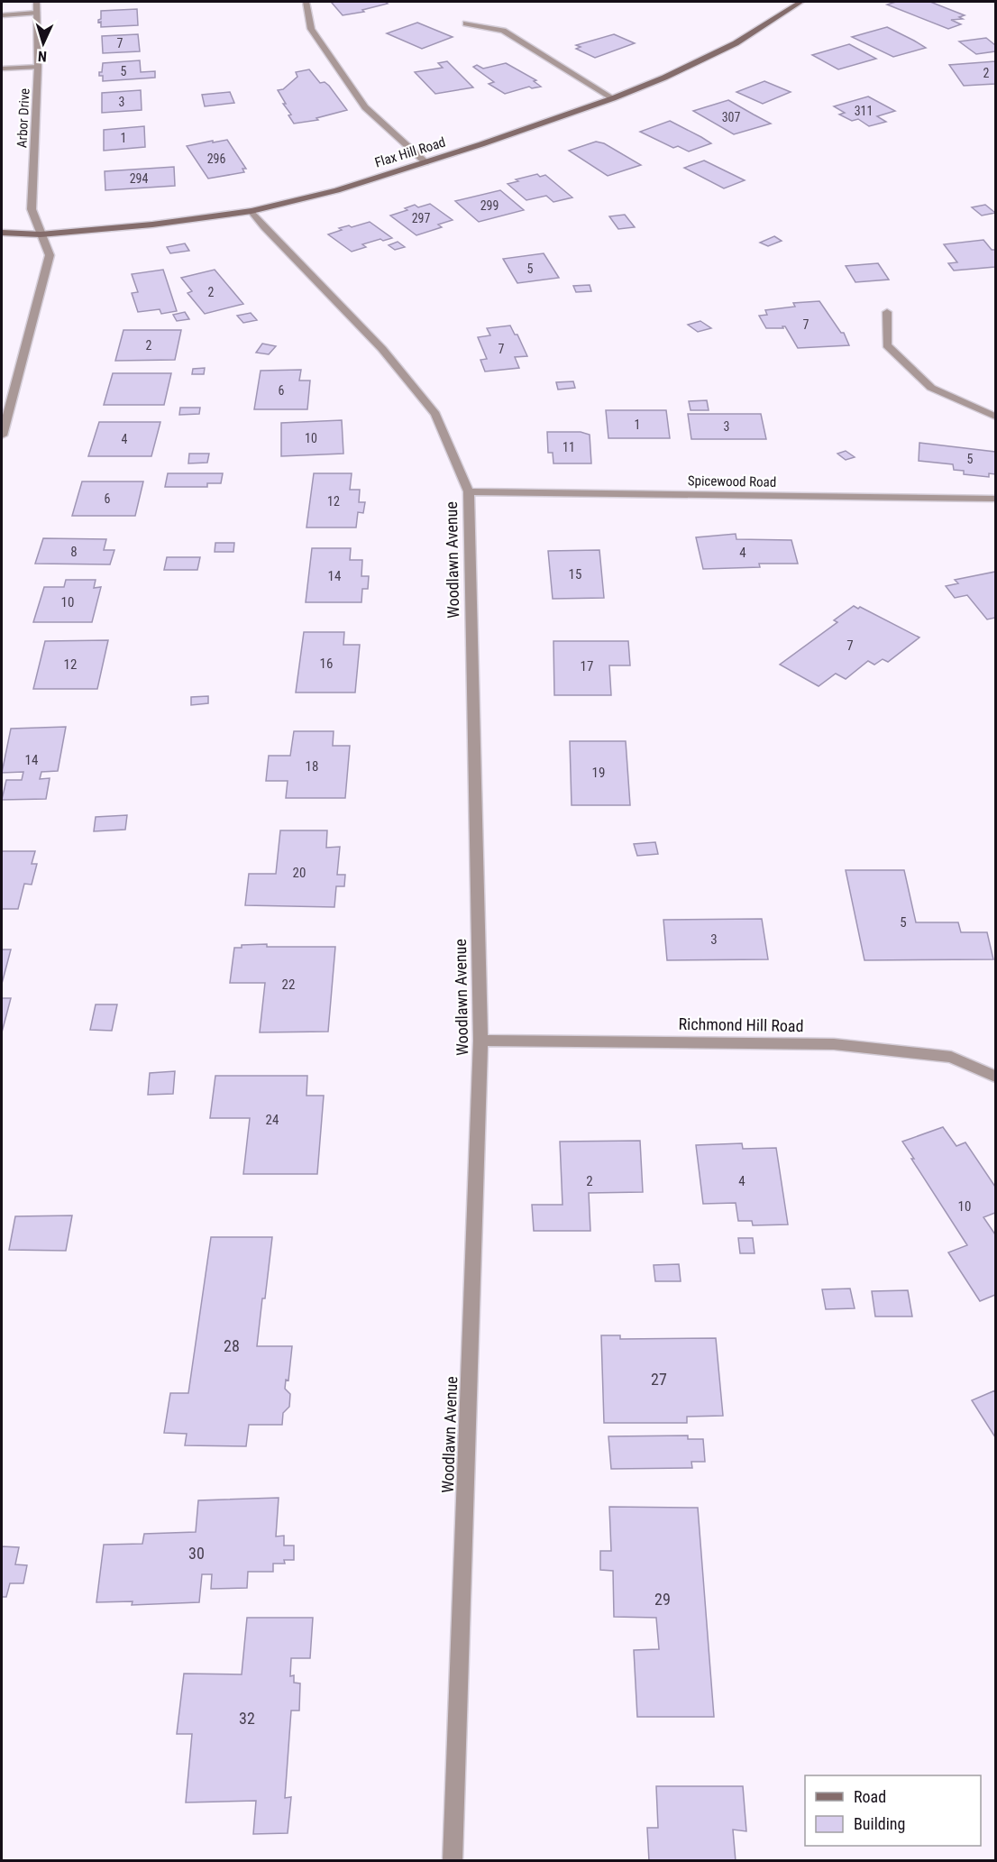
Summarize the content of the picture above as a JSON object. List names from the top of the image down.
{
  "streets": {
    "main road": ["Flax Hill Road"],
    "street": [
      "Arbor Drive",
      "Spicewood Road",
      "Woodlawn Avenue",
      "Richmond Hill Road"
    ]
  },
  "crossings": [
    ["Arbor Drive", "Flax Hill Road"],
    ["Flax Hill Road", "Woodlawn Avenue"],
    ["Spicewood Road", "Woodlawn Avenue"],
    ["Woodlawn Avenue", "Richmond Hill Road"]
  ],
  "house_numbers": [
    "7",
    "5",
    "2",
    "3",
    "311",
    "307",
    "1",
    "296",
    "294",
    "299",
    "297",
    "5",
    "2",
    "7",
    "2",
    "7",
    "6",
    "1",
    "3",
    "10",
    "4",
    "11",
    "5",
    "6",
    "12",
    "8",
    "4",
    "15",
    "14",
    "10",
    "7",
    "16",
    "12",
    "17",
    "14",
    "18",
    "19",
    "20",
    "5",
    "3",
    "22",
    "24",
    "2",
    "4",
    "10",
    "28",
    "27",
    "30",
    "29",
    "32"
  ],
  "legend": ["Road", "Building"],
  "north": "bottom"
}
